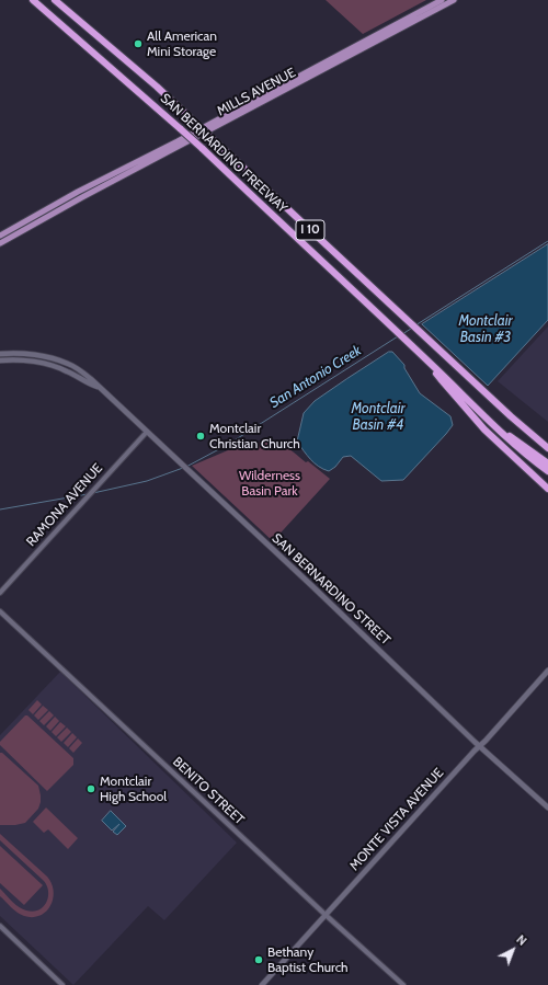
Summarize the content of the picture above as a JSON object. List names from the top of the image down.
{
  "streets": {
    "highway": ["SAN BERNARDINO FREEWAY", "I 10"],
    "main road": ["MILLS AVENUE", "SAN BERNARDINO STREET", "MONTE VISTA AVENUE"],
    "street": ["RAMONA AVENUE", "BENITO STREET"]
  },
  "crossings": [
    ["RAMONA AVENUE", "SAN BERNARDINO STREET"],
    ["SAN BERNARDINO STREET", "MONTE VISTA AVENUE"],
    ["BENITO STREET", "MONTE VISTA AVENUE"]
  ],
  "water": ["Montclair Basin #3", "San Antonio Creek", "Montclair Basin #4"],
  "parks": ["Wilderness Basin Park"],
  "places": [
    "All American Mini Storage",
    "Montclair Christian Church",
    "Montclair High School",
    "Bethany Baptist Church"
  ],
  "north": "top right"
}
